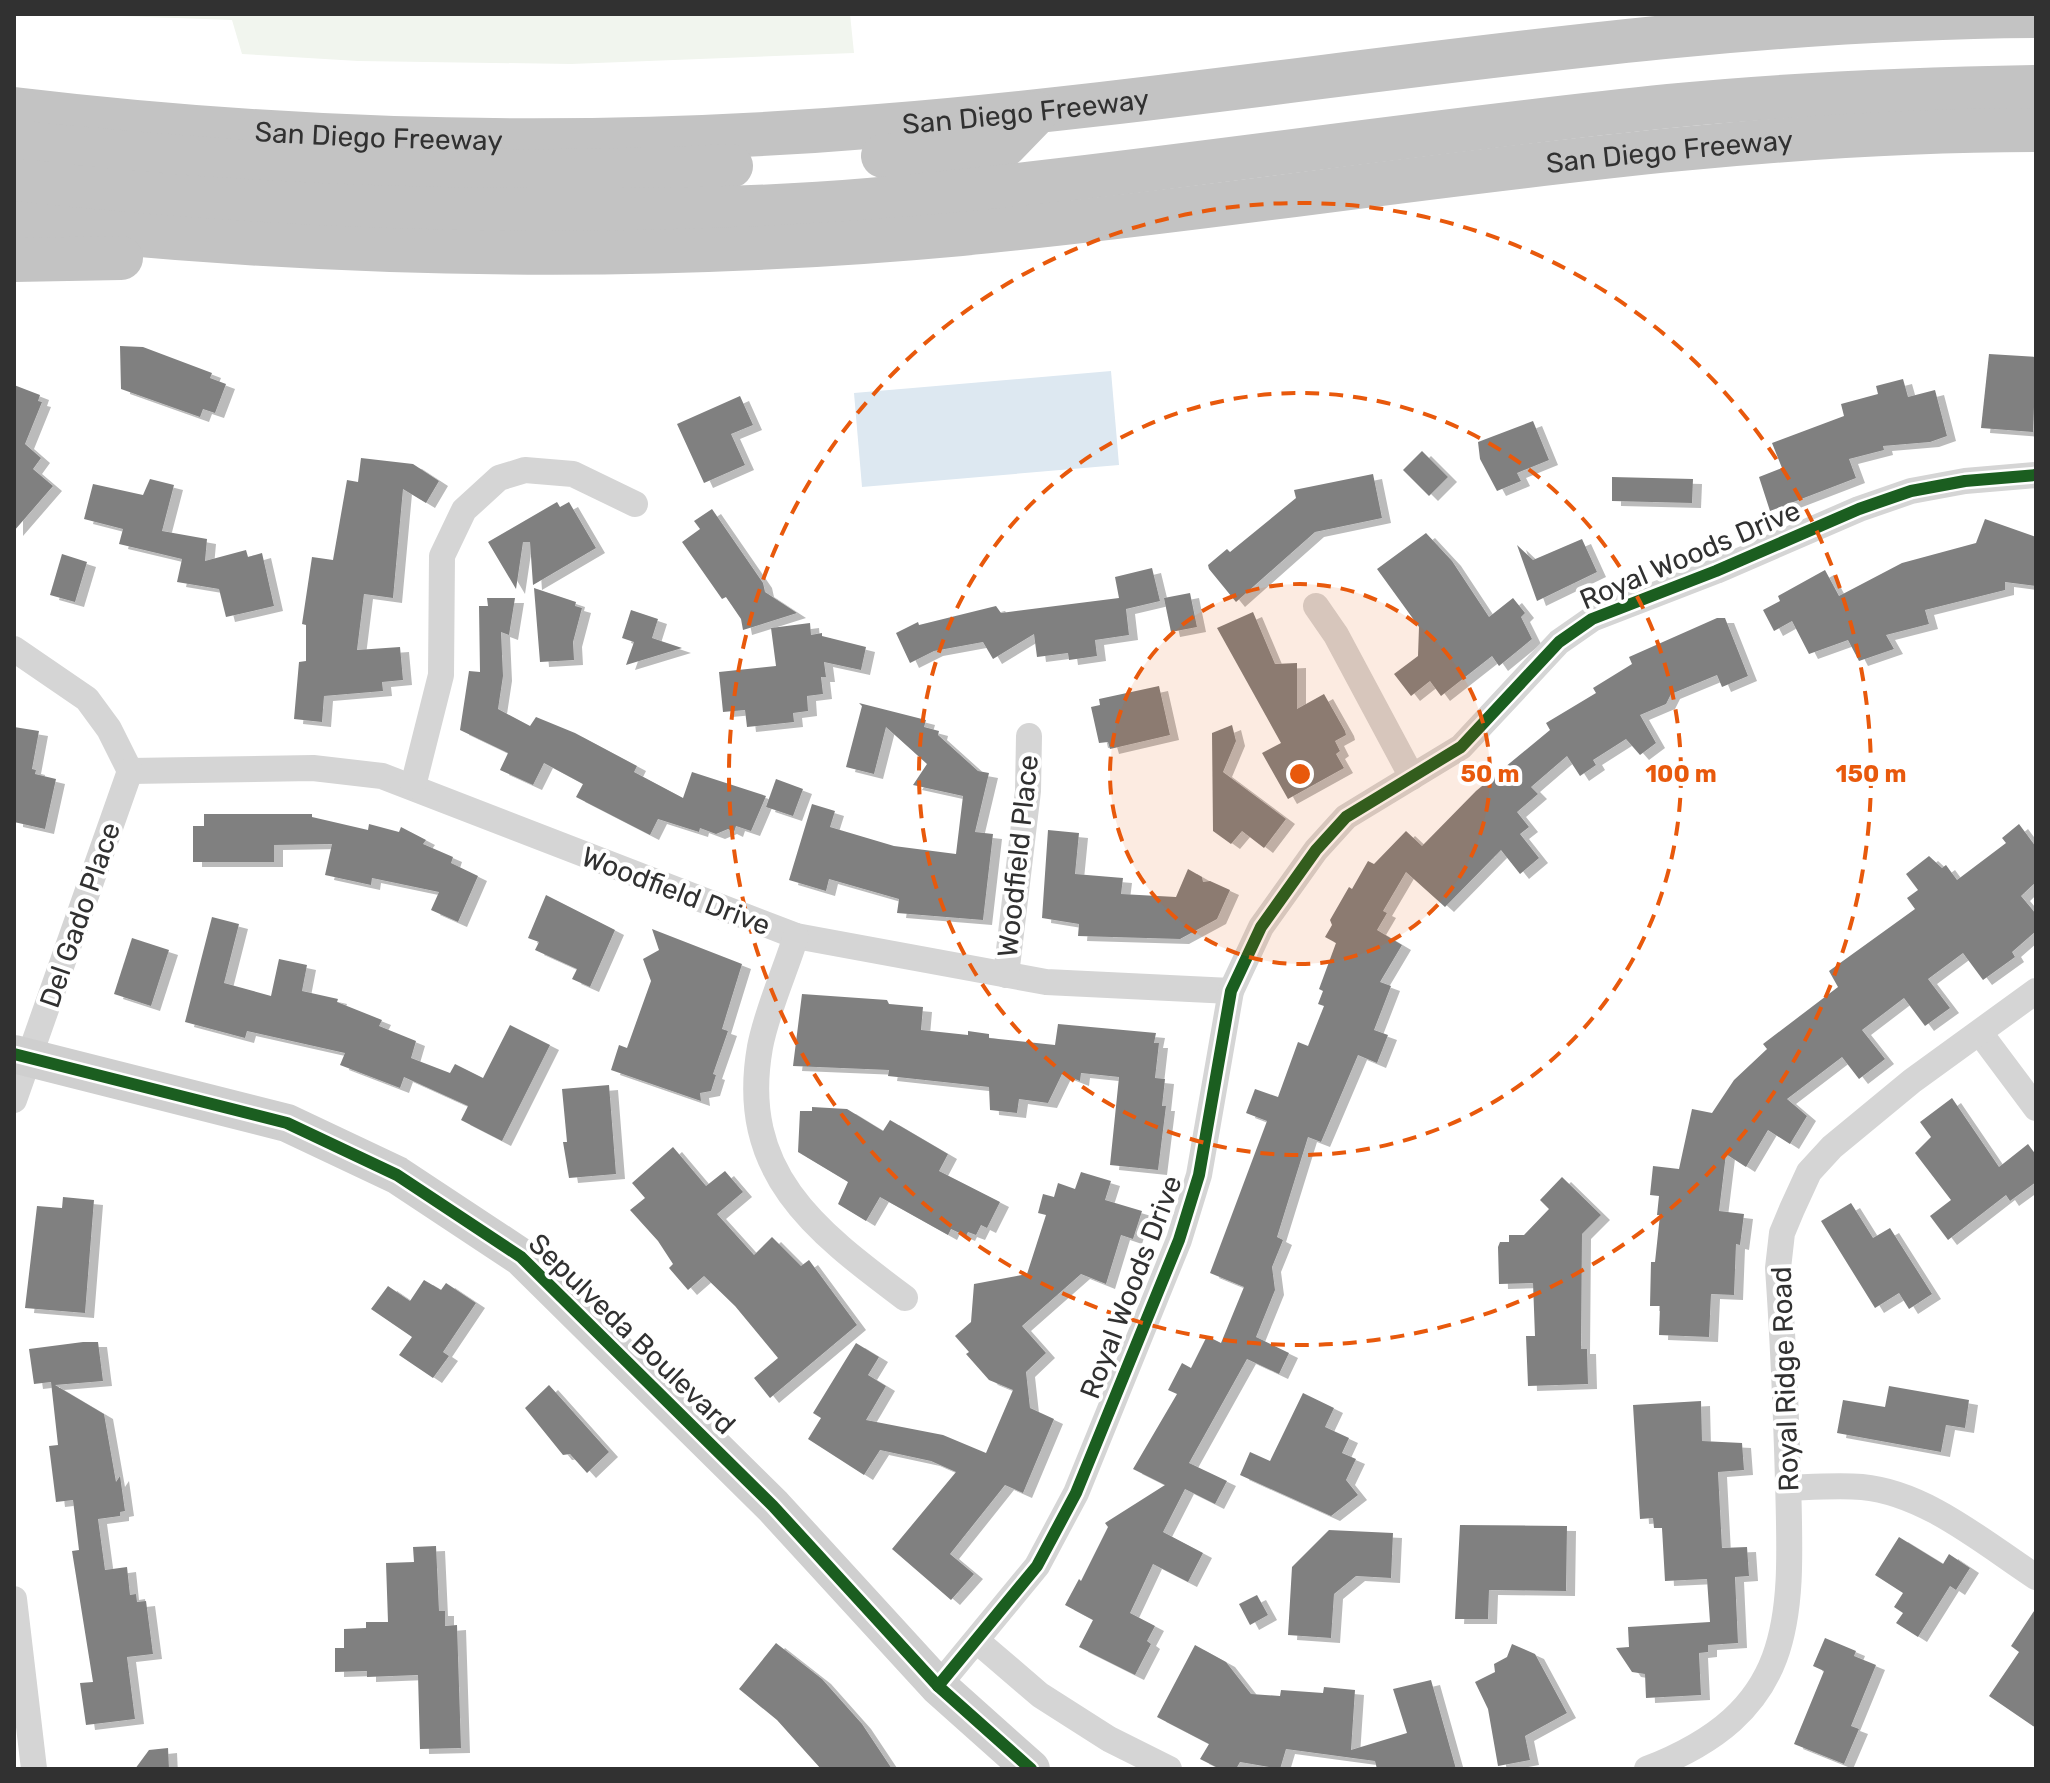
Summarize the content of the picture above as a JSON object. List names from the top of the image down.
{
  "streets": {
    "highway": ["San Diego Freeway"],
    "main road": ["Sepulveda Boulevard"],
    "street": [
      "Royal Woods Drive",
      "Woodfield Place",
      "Woodfield Drive",
      "Del Gado Place",
      "Royal Ridge Road"
    ]
  },
  "crossings": [
    ["Royal Woods Drive", "Woodfield Drive"],
    ["Royal Woods Drive", "Sepulveda Boulevard"],
    ["Woodfield Place", "Woodfield Drive"],
    ["Woodfield Drive", "Del Gado Place"],
    ["Del Gado Place", "Sepulveda Boulevard"]
  ],
  "rings": ["50 m", "100 m", "150 m"]
}
